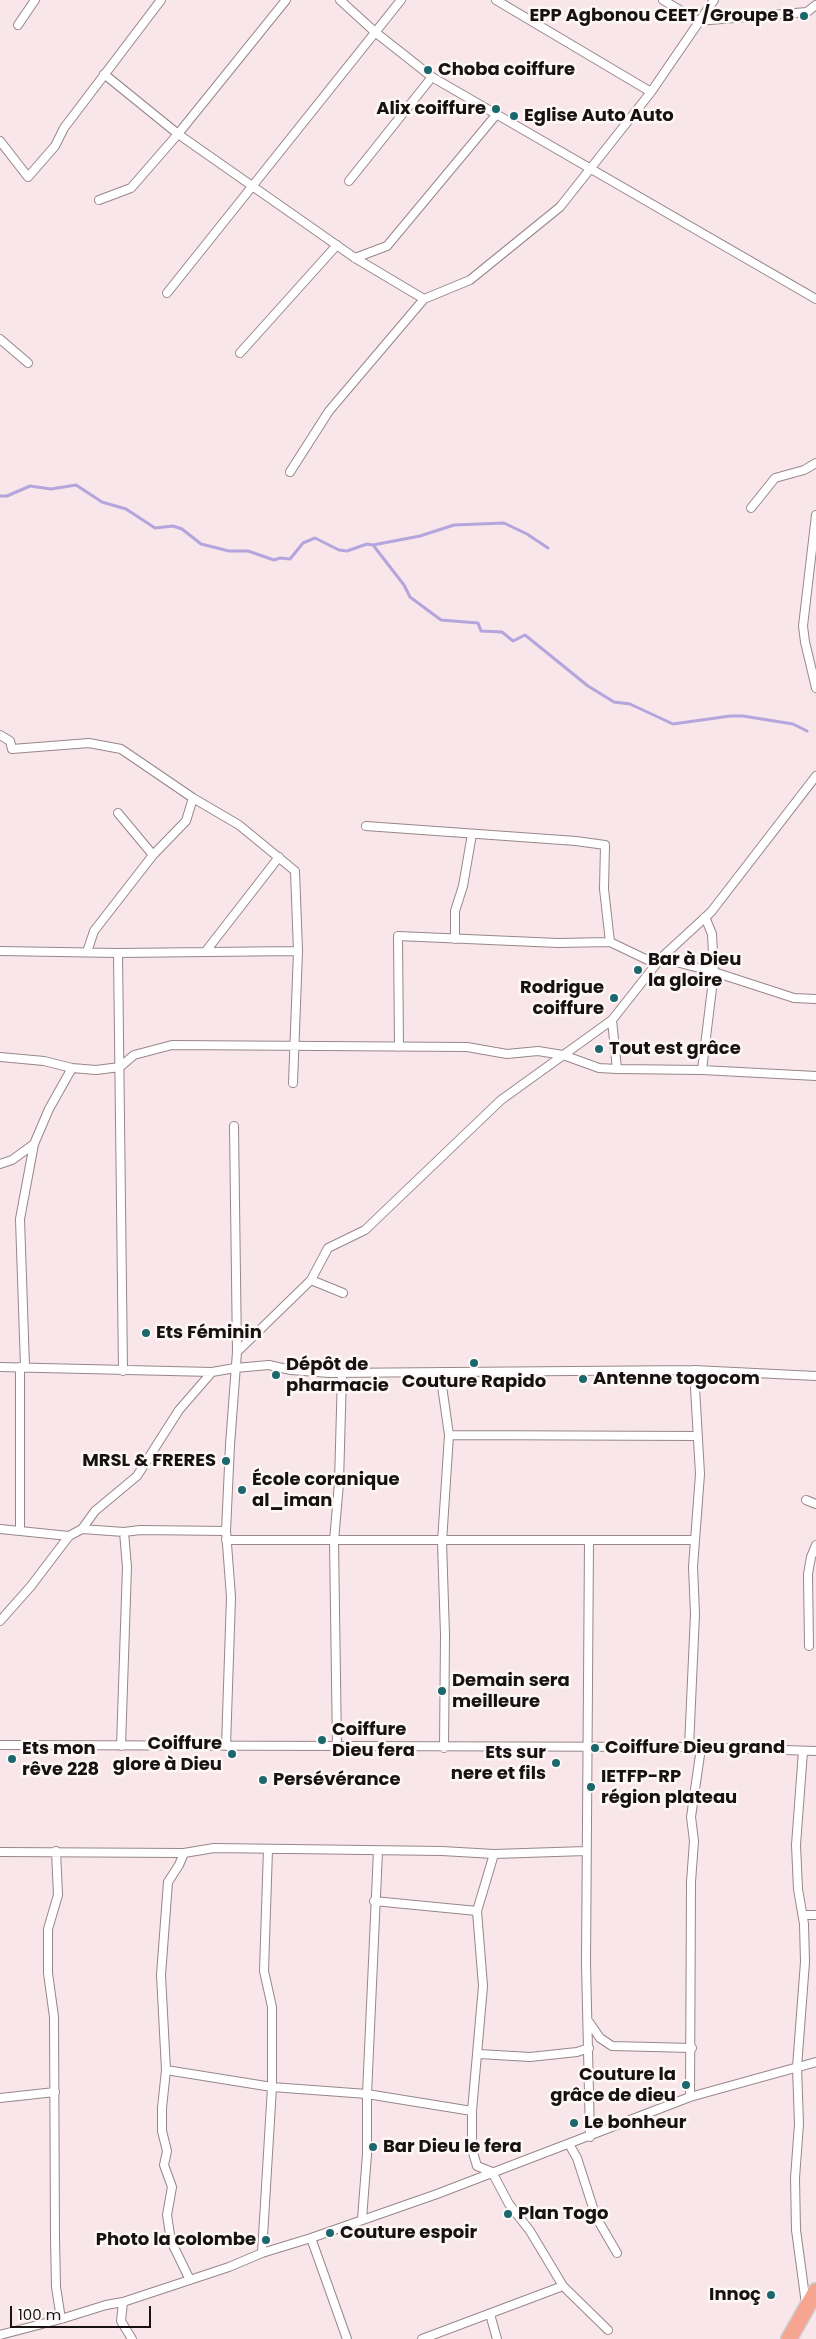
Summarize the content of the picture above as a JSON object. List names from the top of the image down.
{
  "places": [
    "EPP Agbonou CEET /Groupe B",
    "Choba coiffure",
    "Alix coiffure",
    "Eglise Auto Auto",
    "Bar à Dieu la gloire",
    "Rodrigue coiffure",
    "Tout est grâce",
    "Ets Féminin",
    "Couture Rapido",
    "Dépôt de pharmacie",
    "Antenne togocom",
    "MRSL & FRERES",
    "École coranique al_iman",
    "Demain sera meilleure",
    "Coiffure Dieu fera",
    "Coiffure Dieu grand",
    "Coiffure glore à Dieu",
    "Ets mon rêve 228",
    "Ets sur nere et fils",
    "Persévérance",
    "IETFP-RP région plateau",
    "Couture la grâce de dieu",
    "Le bonheur",
    "Bar Dieu le fera",
    "Plan Togo",
    "Couture espoir",
    "Photo la colombe",
    "Innoç"
  ],
  "scale_bar": "100 m"
}
